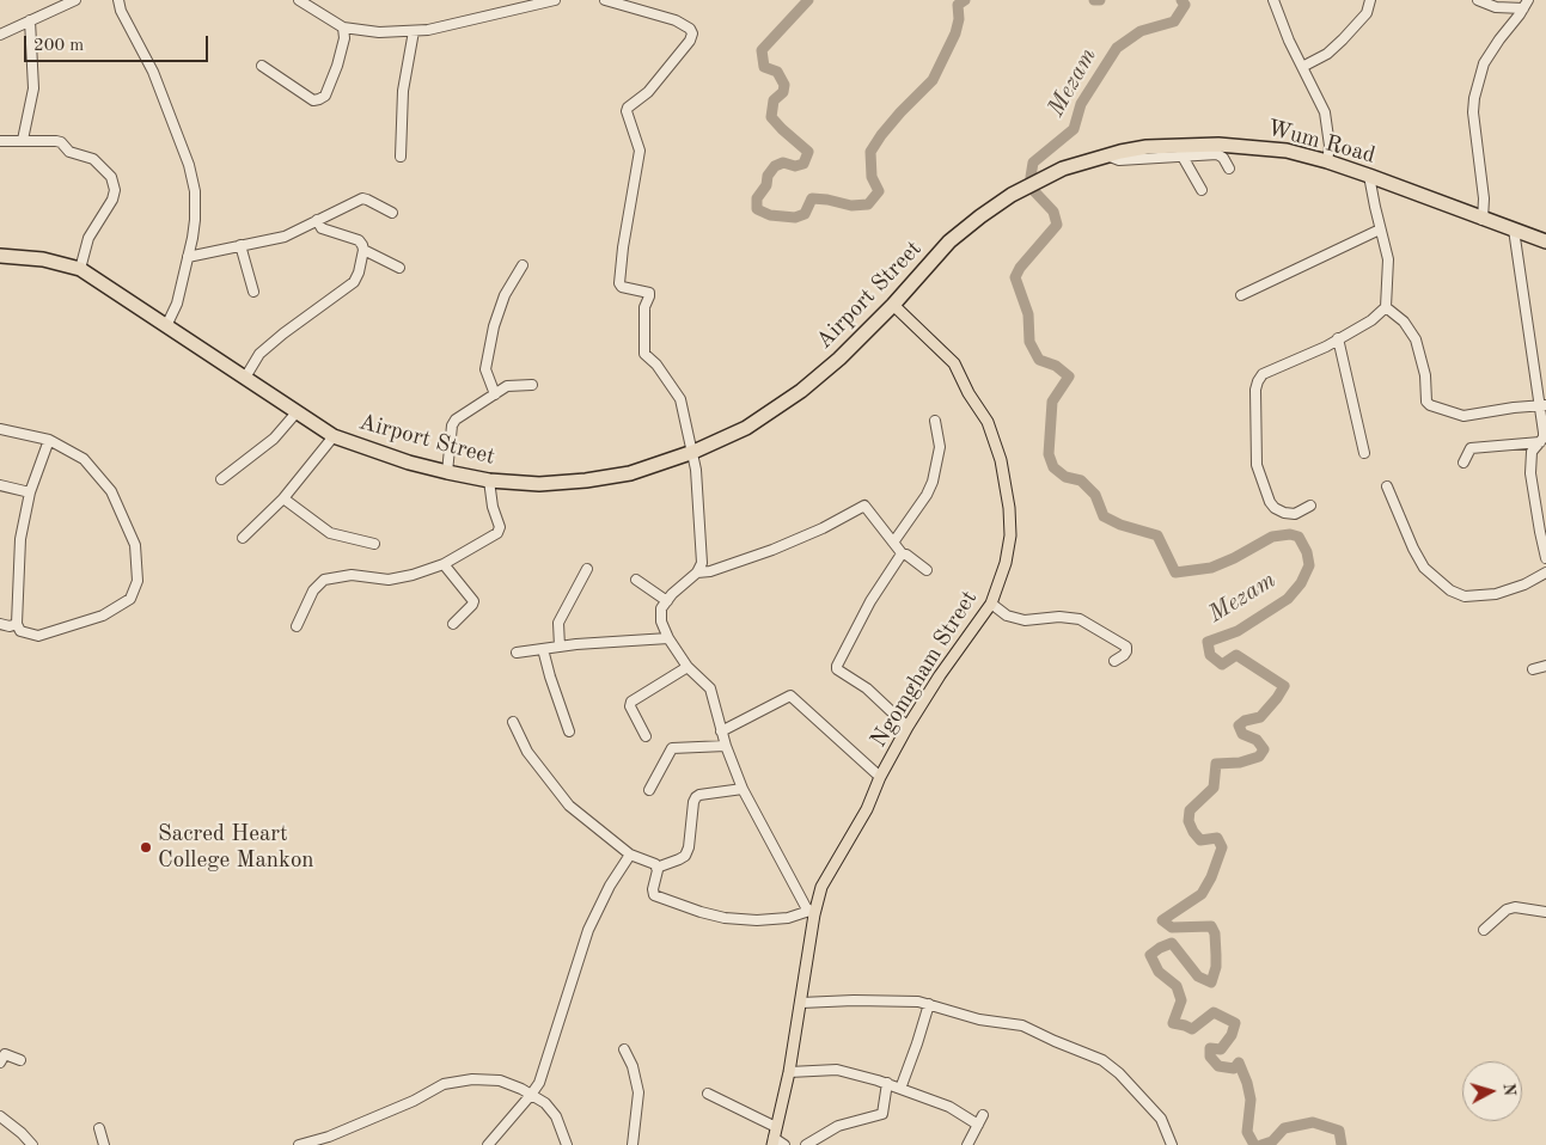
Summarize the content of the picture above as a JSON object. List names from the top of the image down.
{
  "streets": {
    "highway": ["Wum Road", "Airport Street"],
    "main road": ["Ngomgham Street"]
  },
  "crossings": [
    ["Wum Road", "Airport Street"],
    ["Airport Street", "Ngomgham Street"]
  ],
  "water": ["Mezam"],
  "places": ["Sacred Heart College Mankon"],
  "scale_bar": "200 m",
  "north": "right"
}
